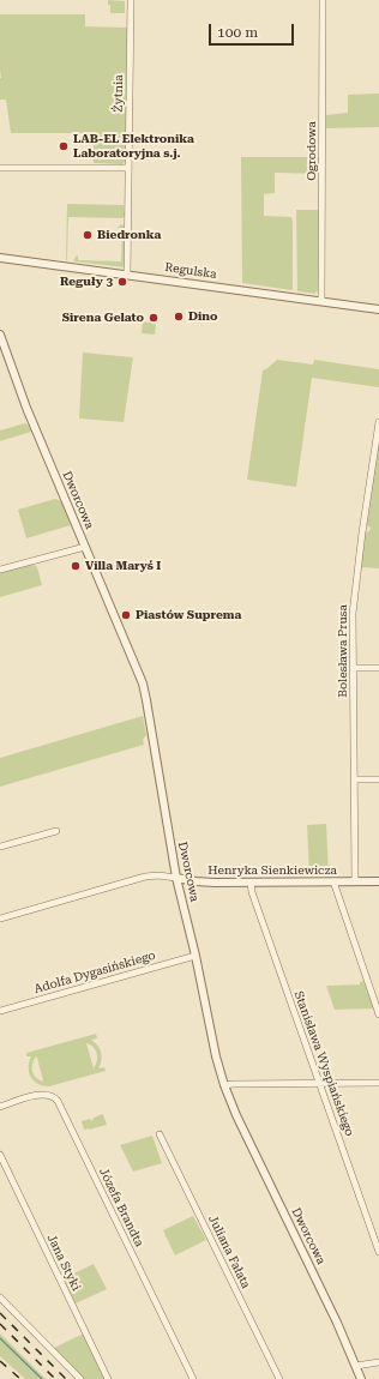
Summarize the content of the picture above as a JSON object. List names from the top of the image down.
{
  "streets": {
    "street": [
      "Żytnia",
      "Ogrodowa",
      "Regulska",
      "Dworcowa",
      "Bolesława Prusa",
      "Henryka Sienkiewicza",
      "Adolfa Dygasińskiego",
      "Stanisława Wyspiańskiego",
      "Józefa Brandta",
      "Juliana Fałata",
      "Jana Styki"
    ]
  },
  "crossings": [
    ["Żytnia", "Regulska"],
    ["Ogrodowa", "Regulska"],
    ["Dworcowa", "Henryka Sienkiewicza"],
    ["Dworcowa", "Adolfa Dygasińskiego"],
    ["Bolesława Prusa", "Henryka Sienkiewicza"],
    ["Henryka Sienkiewicza", "Stanisława Wyspiańskiego"]
  ],
  "places": [
    "LAB-EL Elektronika Laboratoryjna s.j.",
    "Biedronka",
    "Reguły 3",
    "Dino",
    "Sirena Gelato",
    "Villa Maryś I",
    "Piastów Suprema"
  ],
  "scale_bar": "100 m"
}
